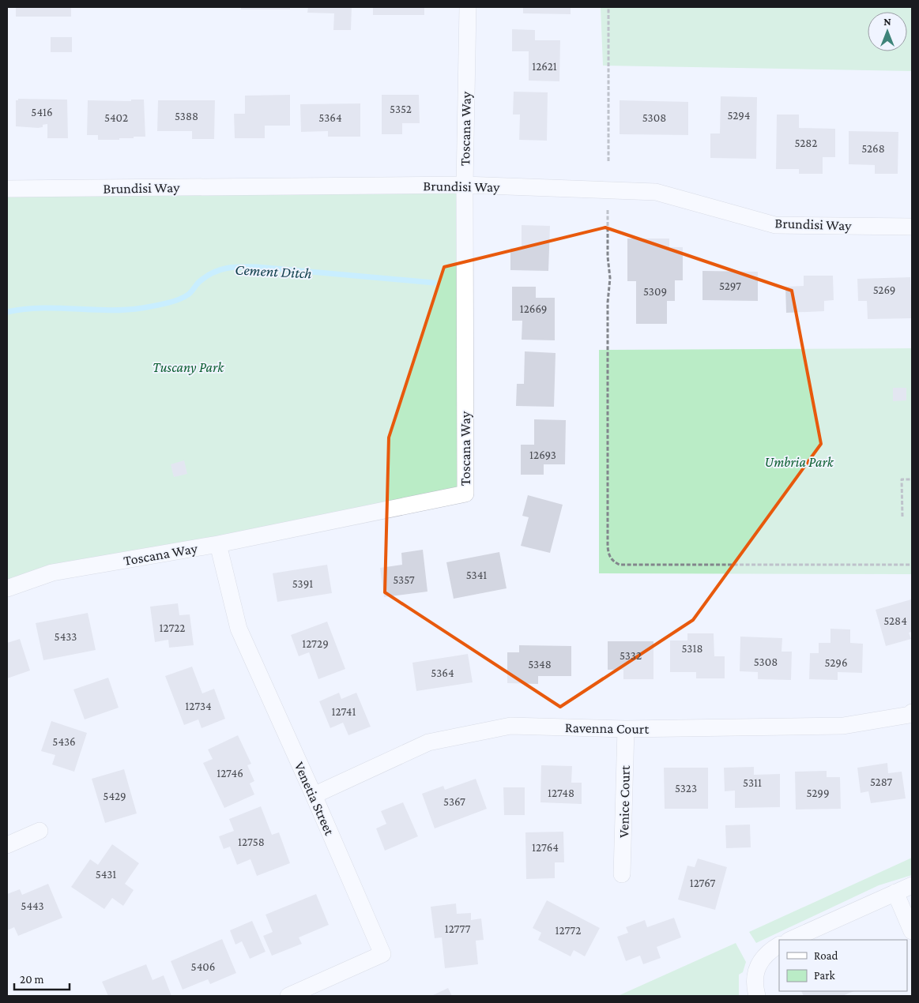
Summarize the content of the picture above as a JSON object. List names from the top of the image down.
{
  "streets": {
    "street": [
      "Toscana Way",
      "Brundisi Way",
      "Ravenna Court",
      "Venetia Street",
      "Venice Court"
    ]
  },
  "crossings": [
    ["Toscana Way", "Brundisi Way"],
    ["Toscana Way", "Venetia Street"],
    ["Ravenna Court", "Venetia Street"],
    ["Ravenna Court", "Venice Court"]
  ],
  "water": ["Cement Ditch"],
  "parks": ["Tuscany Park", "Umbria Park"],
  "house_numbers": [
    "12621",
    "5352",
    "5416",
    "5294",
    "5388",
    "5402",
    "5364",
    "5308",
    "5282",
    "5268",
    "5297",
    "5269",
    "5309",
    "12669",
    "12693",
    "5341",
    "5357",
    "5391",
    "5284",
    "12722",
    "5433",
    "12729",
    "5318",
    "5332",
    "5308",
    "5296",
    "5348",
    "5364",
    "12734",
    "12741",
    "5436",
    "12746",
    "5287",
    "5311",
    "5323",
    "12748",
    "5299",
    "5429",
    "5367",
    "12758",
    "12764",
    "5431",
    "12767",
    "5443",
    "12777",
    "12772",
    "5406"
  ],
  "legend": ["Road", "Park"],
  "scale_bar": "20 m",
  "north": "top"
}
